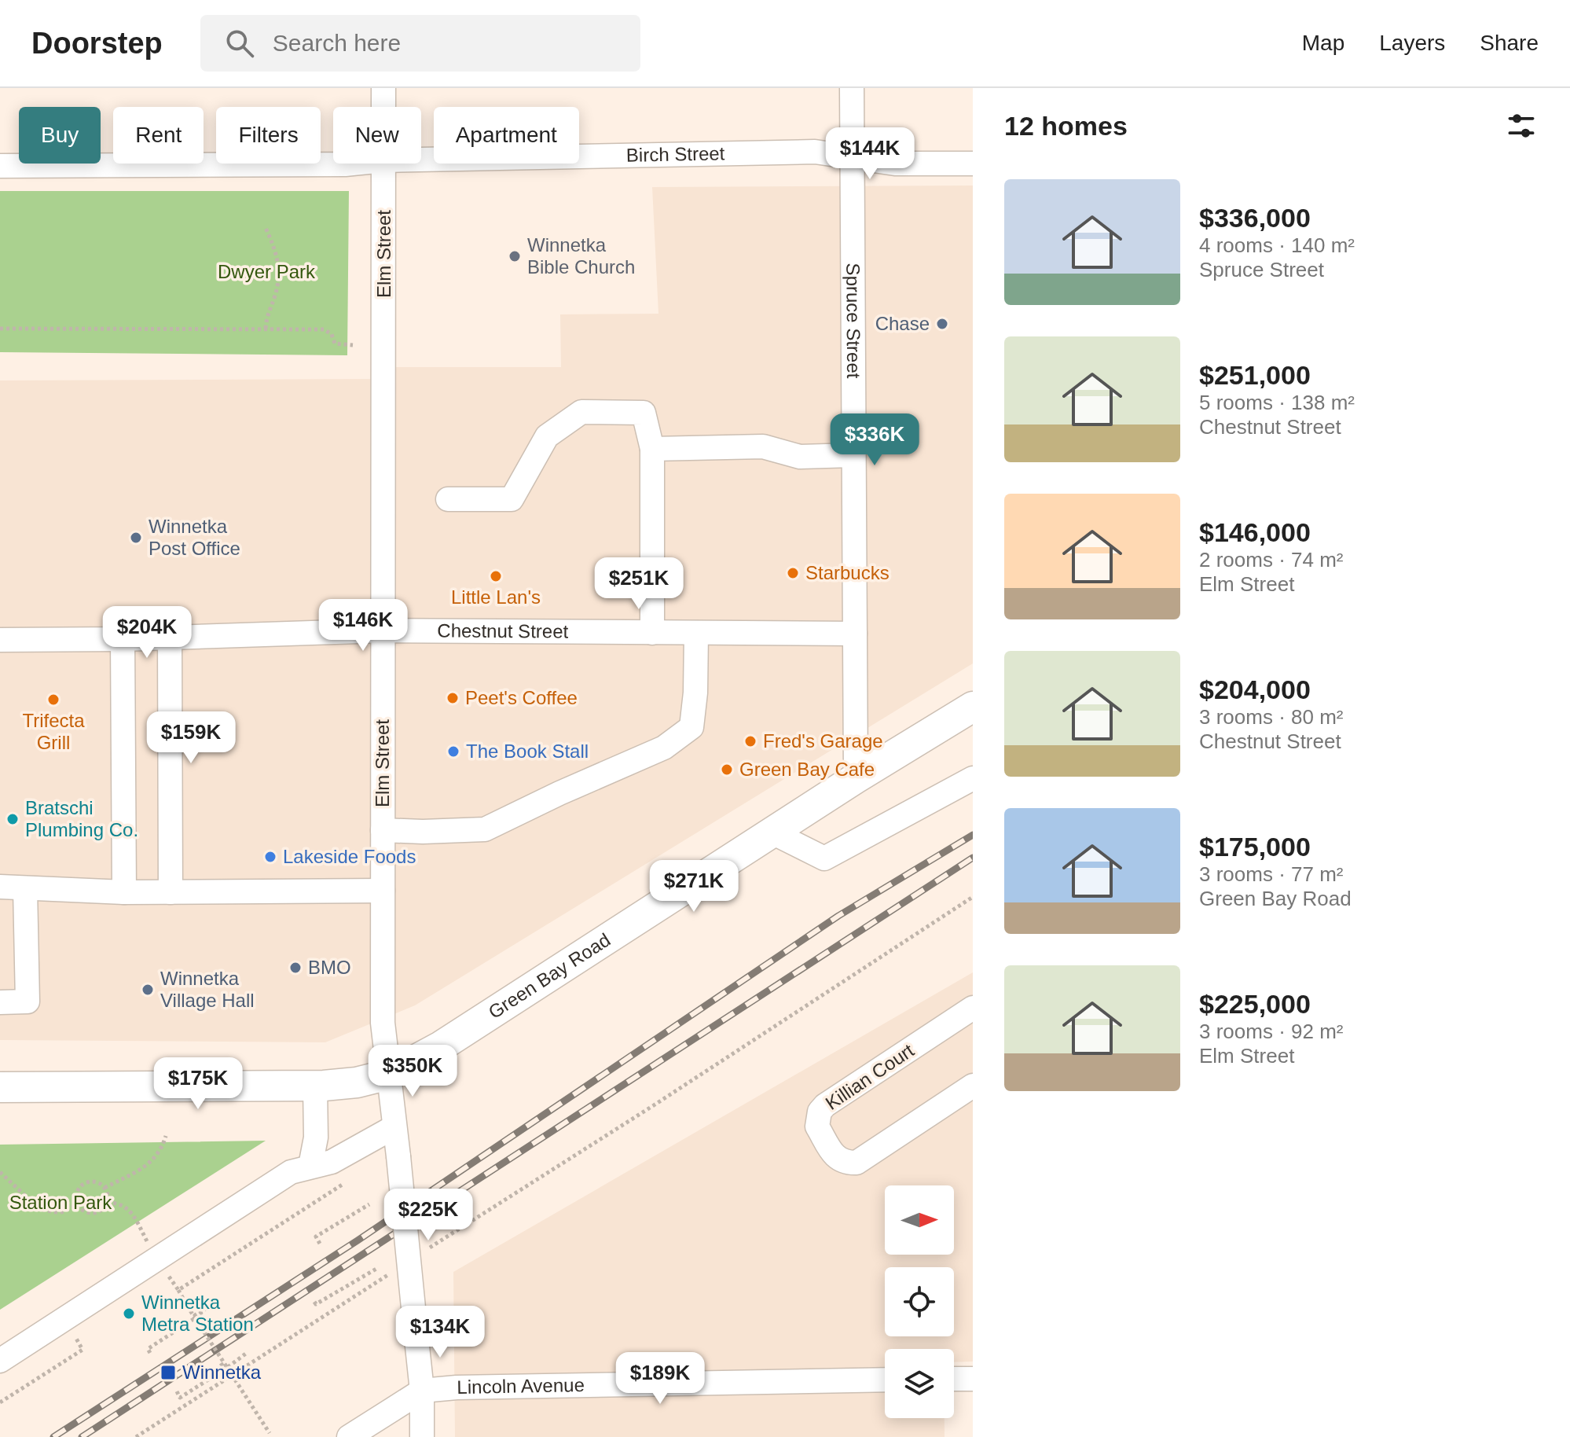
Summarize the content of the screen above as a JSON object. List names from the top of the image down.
{
  "streets": {
    "main road": ["Green Bay Road"],
    "street": [
      "Birch Street",
      "Elm Street",
      "Spruce Street",
      "Chestnut Street",
      "Killian Court",
      "Lincoln Avenue"
    ]
  },
  "crossings": [
    ["Birch Street", "Spruce Street"],
    ["Elm Street", "Chestnut Street"],
    ["Elm Street", "Green Bay Road"],
    ["Elm Street", "Lincoln Avenue"],
    ["Spruce Street", "Chestnut Street"],
    ["Spruce Street", "Green Bay Road"]
  ],
  "parks": ["Dwyer Park", "Station Park"],
  "places": {
    "other": [
      "Winnetka Bible Church",
      "Chase",
      "Winnetka Post Office",
      "Starbucks",
      "Little Lan's",
      "Peet's Coffee",
      "Trifecta Grill",
      "Fred's Garage",
      "The Book Stall",
      "Green Bay Cafe",
      "Bratschi Plumbing Co.",
      "Lakeside Foods",
      "BMO",
      "Winnetka Village Hall",
      "Winnetka Metra Station"
    ],
    "transit": ["Winnetka"]
  },
  "north": "right",
  "page": {
    "header": "Doorstep",
    "search": "Search here",
    "nav": ["Map", "Layers", "Share"],
    "heading": "12 homes",
    "chip": [
      "Buy",
      "Rent",
      "Filters",
      "New",
      "Apartment"
    ],
    "price": [
      "$144K",
      "$336K",
      "$251K",
      "$146K",
      "$204K",
      "$159K",
      "$271K",
      "$350K",
      "$175K",
      "$225K",
      "$134K",
      "$189K"
    ],
    "list": [
      {
        "name": "$336,000",
        "note": "4 rooms · 140 m² · Spruce Street"
      },
      {
        "name": "$251,000",
        "note": "5 rooms · 138 m² · Chestnut Street"
      },
      {
        "name": "$146,000",
        "note": "2 rooms · 74 m² · Elm Street"
      },
      {
        "name": "$204,000",
        "note": "3 rooms · 80 m² · Chestnut Street"
      },
      {
        "name": "$175,000",
        "note": "3 rooms · 77 m² · Green Bay Road"
      },
      {
        "name": "$225,000",
        "note": "3 rooms · 92 m² · Elm Street"
      }
    ]
  }
}
